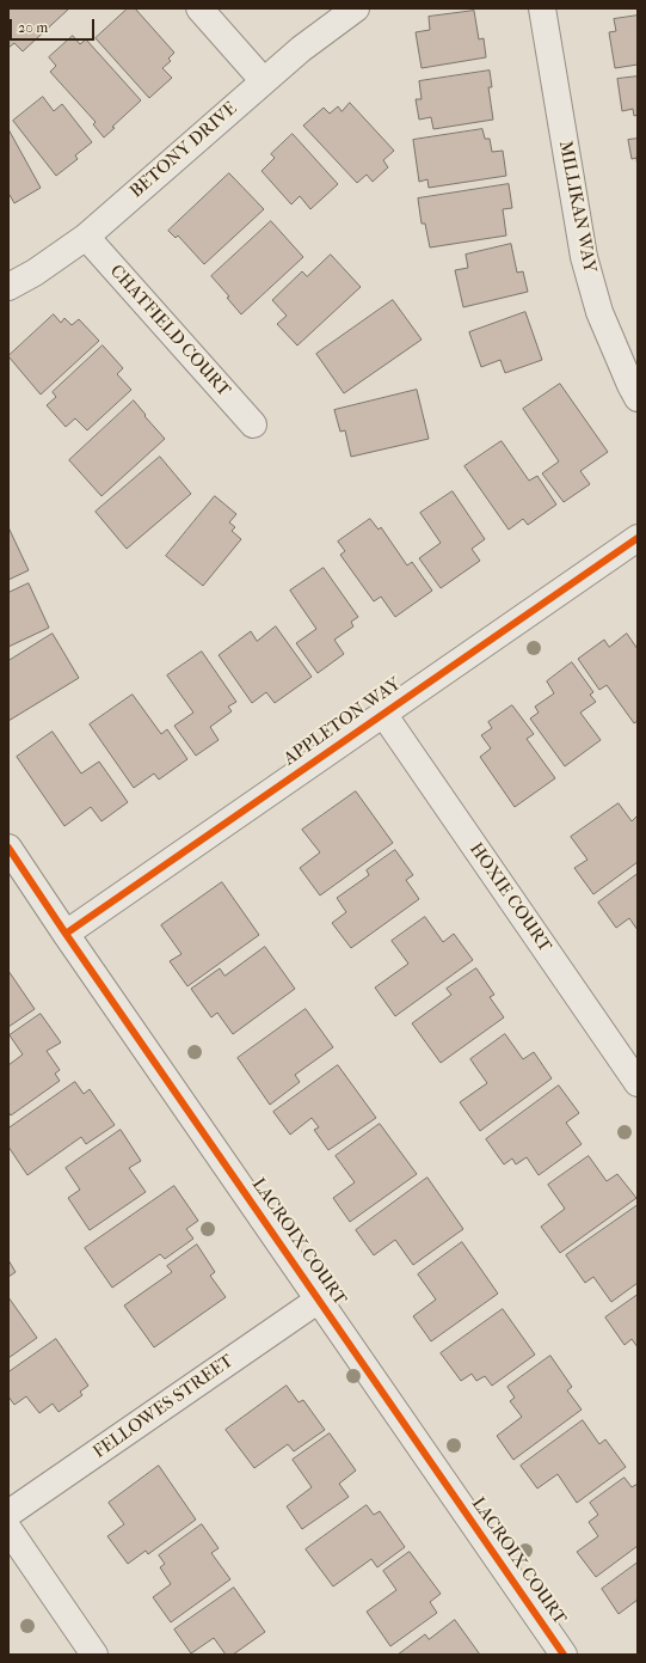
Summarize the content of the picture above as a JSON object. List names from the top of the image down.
{
  "streets": {
    "street": [
      "BETONY DRIVE",
      "MILLIKAN WAY",
      "CHATFIELD COURT",
      "APPLETON WAY",
      "HOXIE COURT",
      "LACROIX COURT",
      "FELLOWES STREET"
    ]
  },
  "crossings": [
    ["BETONY DRIVE", "CHATFIELD COURT"],
    ["APPLETON WAY", "HOXIE COURT"],
    ["APPLETON WAY", "LACROIX COURT"],
    ["LACROIX COURT", "FELLOWES STREET"]
  ],
  "scale_bar": "20 m"
}
